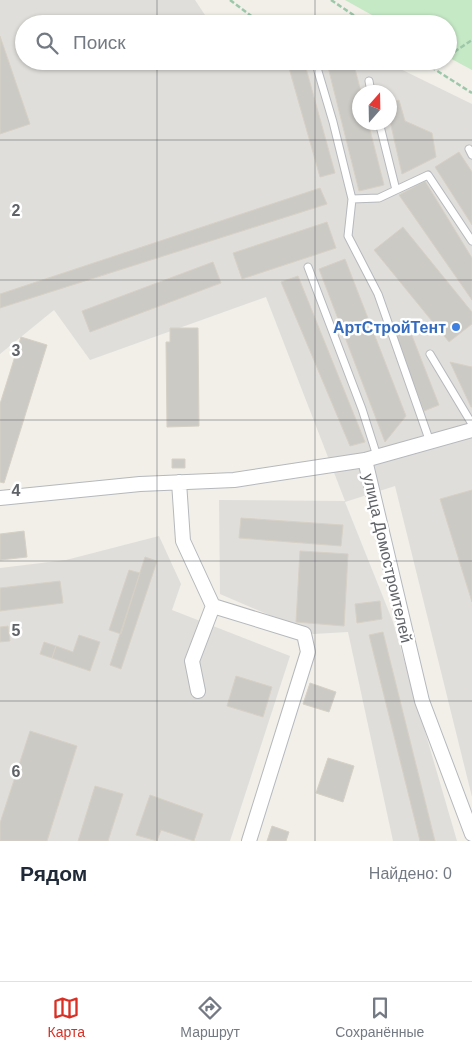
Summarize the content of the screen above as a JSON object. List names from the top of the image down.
{
  "streets": {
    "street": ["улица Домостроителей"]
  },
  "places": ["АртСтройТент"],
  "north": "top",
  "page": {
    "search": "Поиск",
    "heading": ["Рядом", "Найдено: 0"],
    "nav": ["Карта", "Маршрут", "Сохранённые"]
  },
  "grid": {
    "rows": [
      "2",
      "3",
      "4",
      "5",
      "6"
    ]
  }
}
